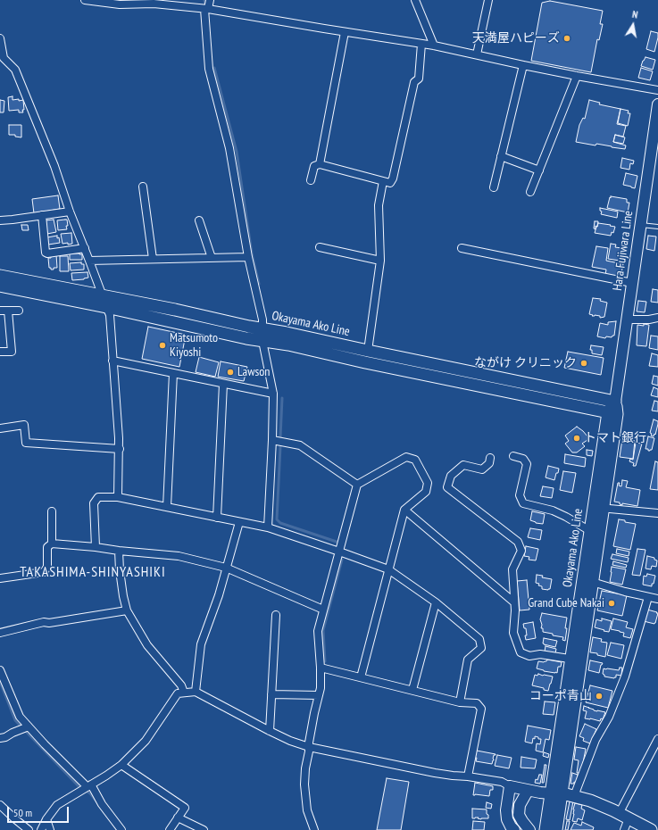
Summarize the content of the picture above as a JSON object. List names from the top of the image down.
{
  "streets": {
    "main road": ["Hara Fujiwara Line", "Okayama Ako Line"]
  },
  "crossings": [
    ["Hara Fujiwara Line", "Okayama Ako Line"]
  ],
  "districts": ["TAKASHIMA-SHINYASHIKI"],
  "places": [
    "天満屋ハピーズ",
    "Matsumoto Kiyoshi",
    "ながけ クリニック",
    "Lawson",
    "トマト銀行",
    "Grand Cube Nakai",
    "コーポ青山"
  ],
  "scale_bar": "50 m",
  "north": "top"
}
